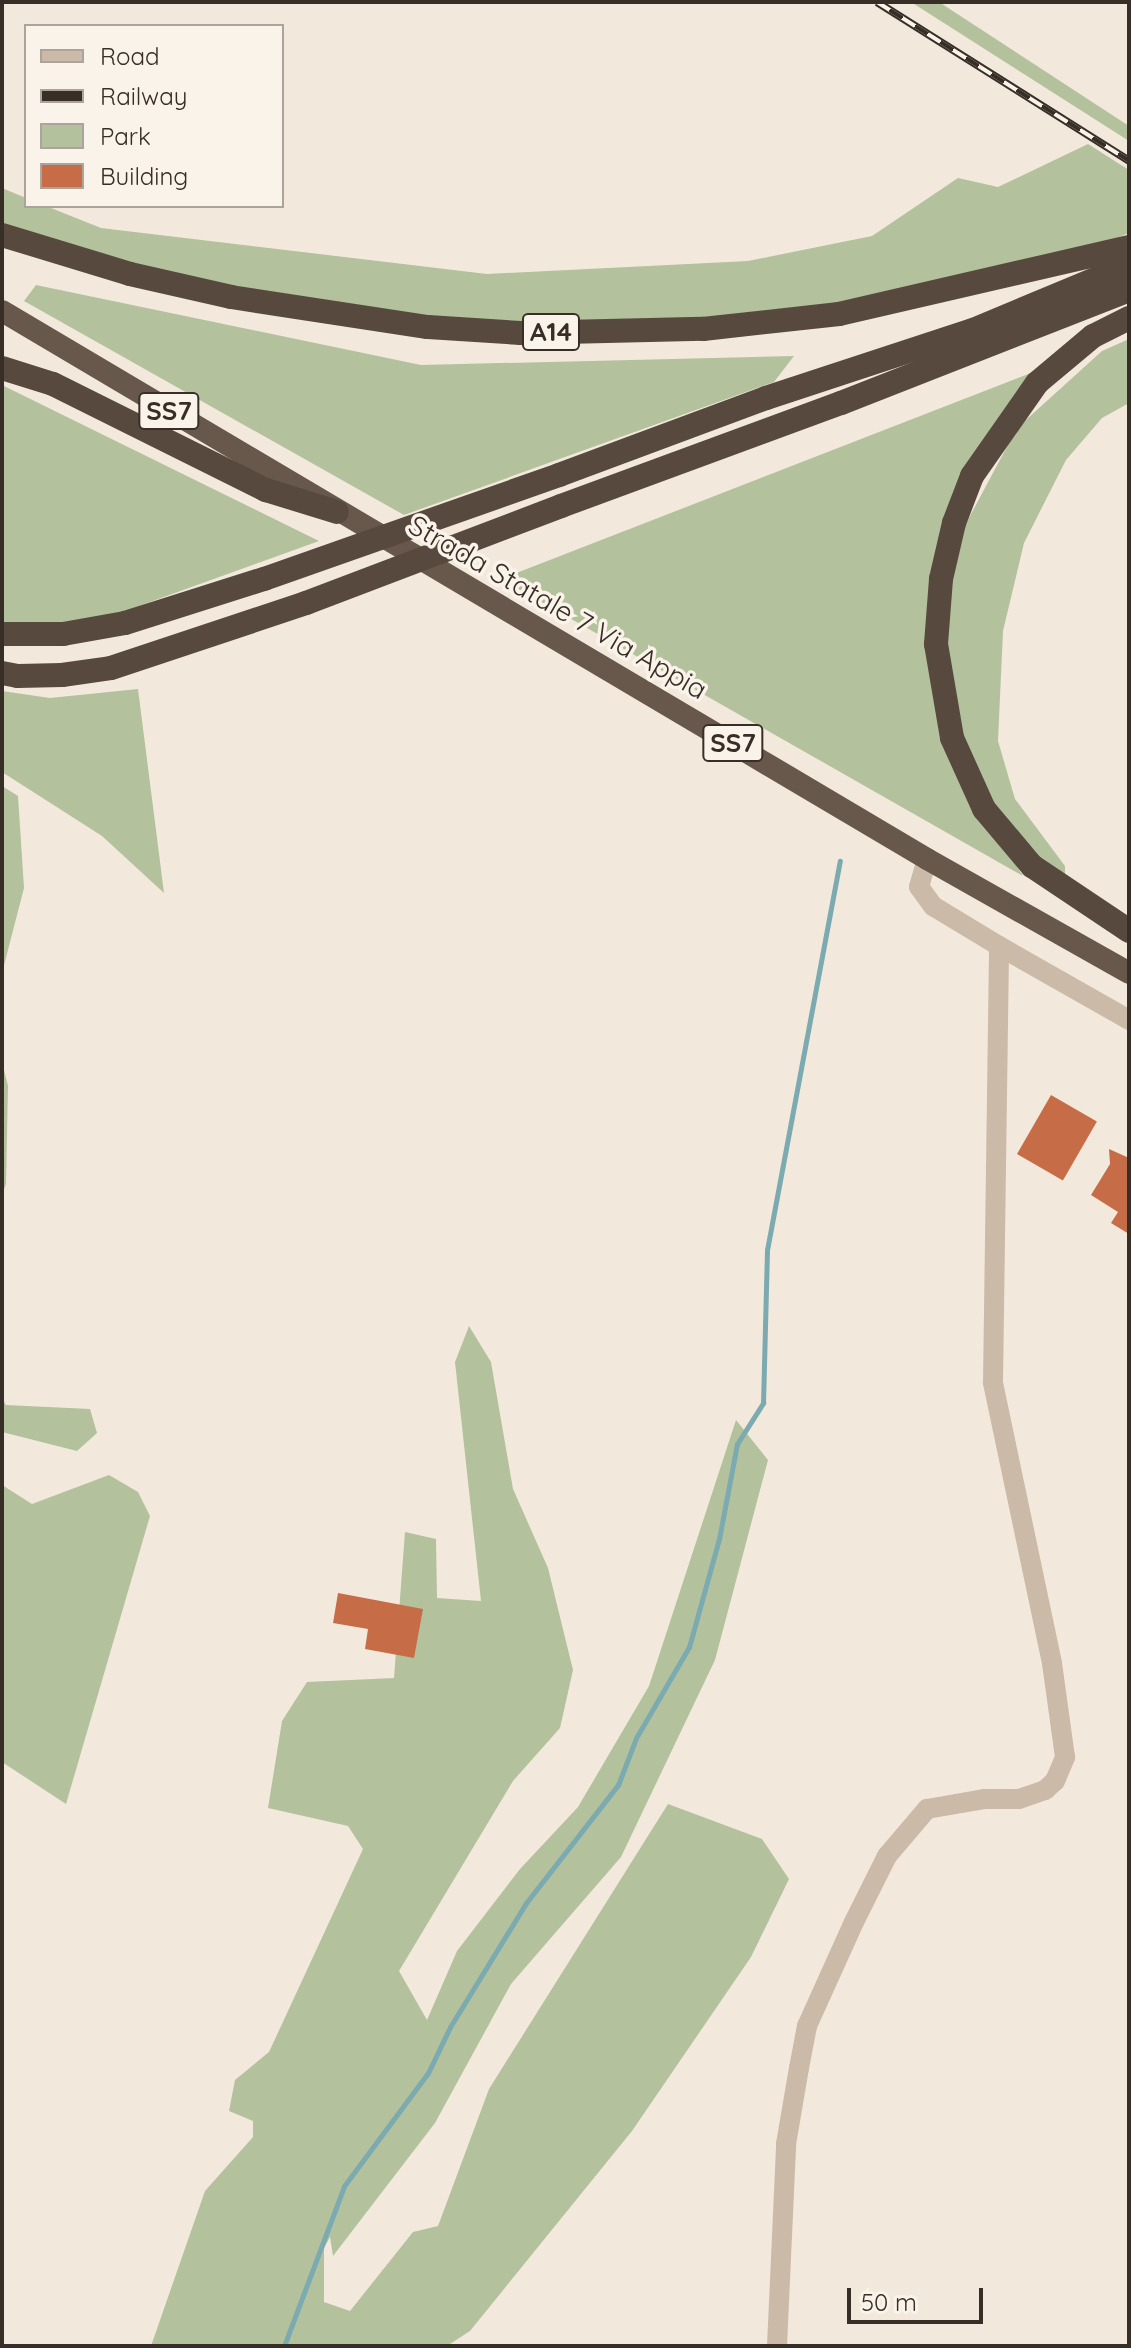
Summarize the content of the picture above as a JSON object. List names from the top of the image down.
{
  "streets": {
    "highway": ["A14", "SS7", "Strada Statale 7 Via Appia"]
  },
  "legend": [
    "Road",
    "Railway",
    "Park",
    "Building"
  ],
  "scale_bar": "50 m"
}
